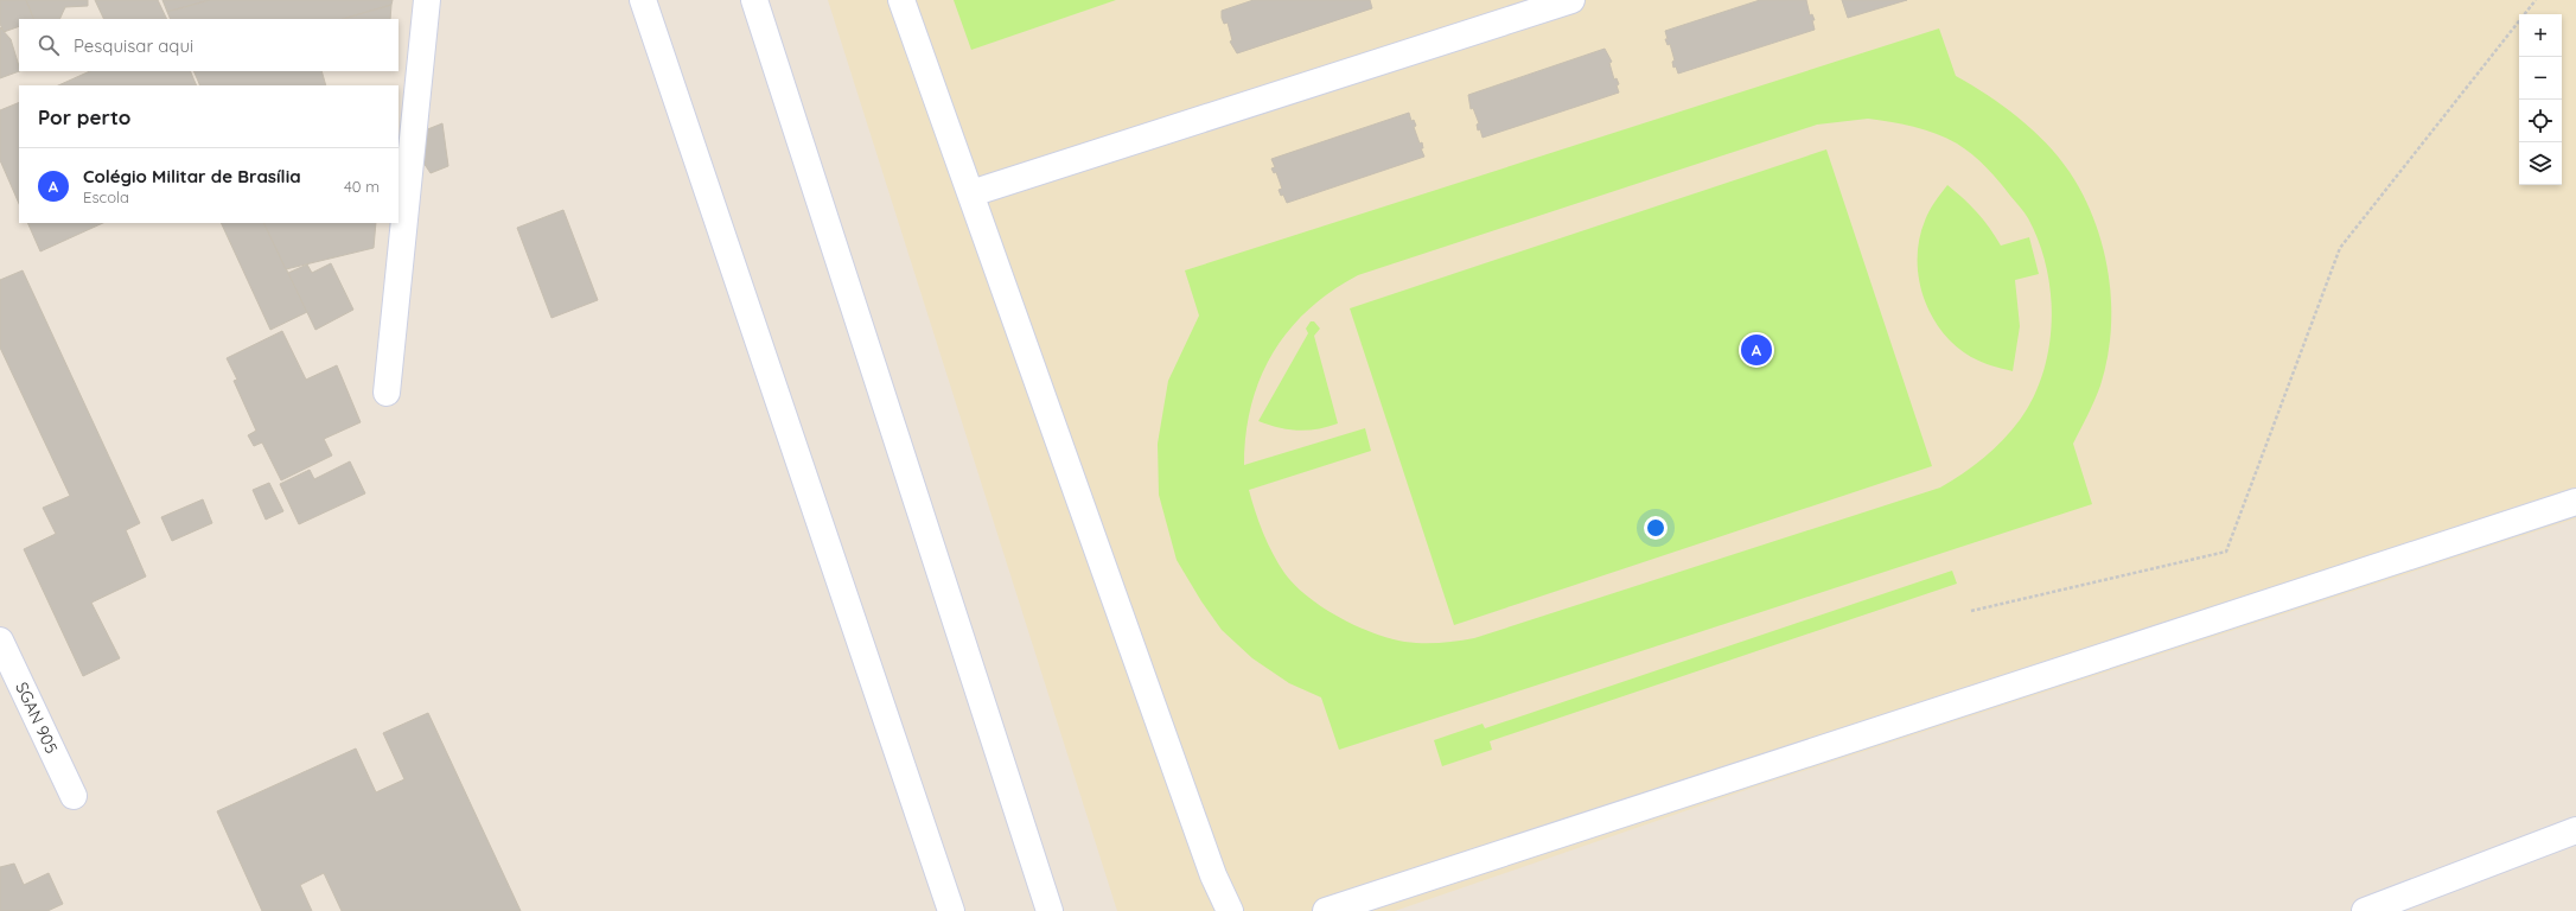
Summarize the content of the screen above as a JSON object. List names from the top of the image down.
{
  "streets": {
    "street": ["SGAN 905"]
  },
  "page": {
    "map_buttons": ["+", "−"],
    "search": "Pesquisar aqui",
    "heading": "Por perto",
    "list": [
      {
        "mark": "A",
        "name": "Colégio Militar de Brasília",
        "note": "Escola",
        "value": "40 m"
      }
    ],
    "pins": "A"
  }
}
